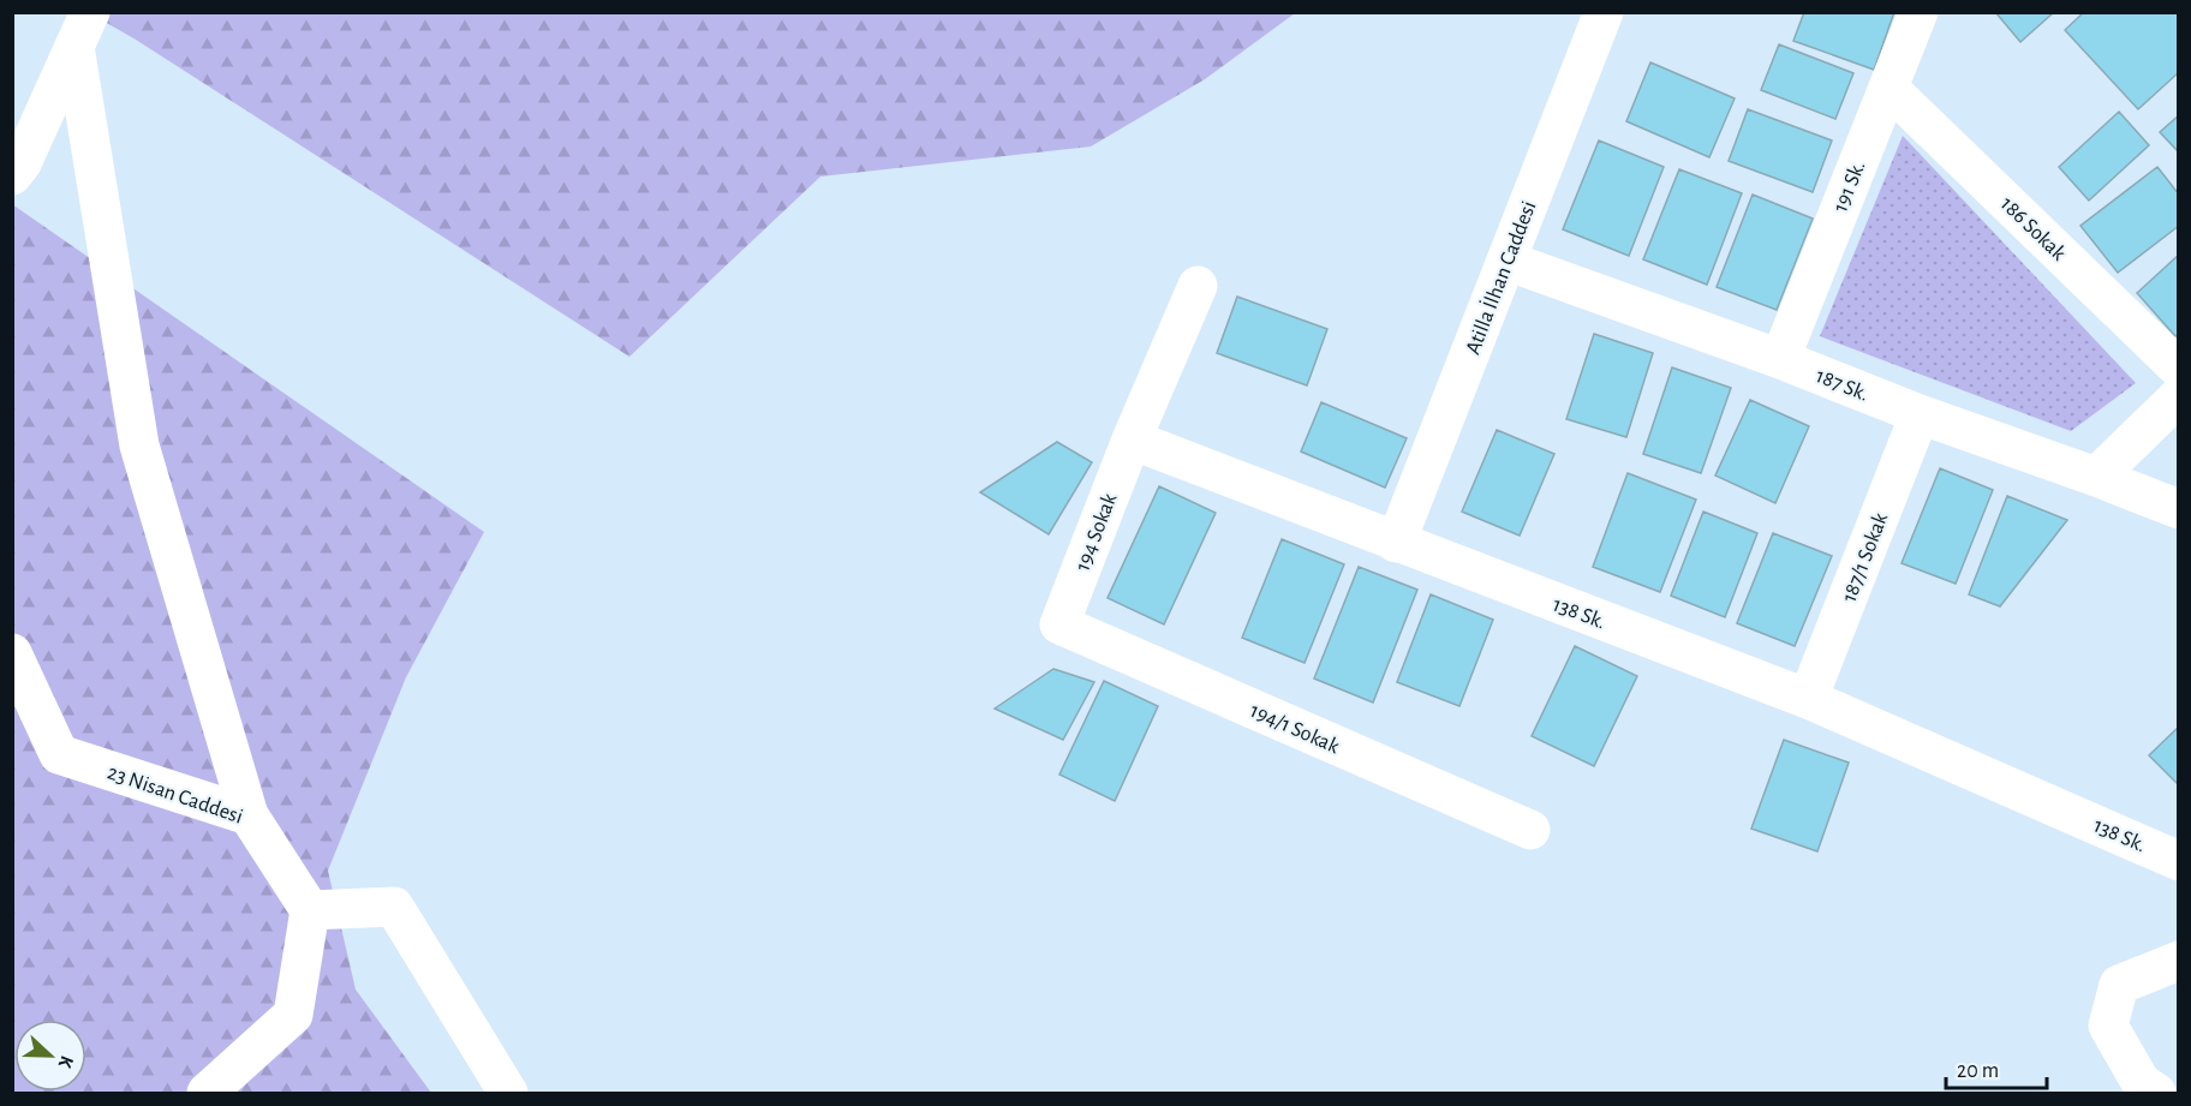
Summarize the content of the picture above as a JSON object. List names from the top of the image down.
{
  "streets": {
    "street": [
      "191 Sk.",
      "186 Sokak",
      "Atilla İlhan Caddesi",
      "187 Sk.",
      "194 Sokak",
      "187/1 Sokak",
      "138 Sk.",
      "194/1 Sokak",
      "23 Nisan Caddesi"
    ]
  },
  "crossings": [
    ["191 Sk.", "186 Sokak"],
    ["191 Sk.", "187 Sk."],
    ["Atilla İlhan Caddesi", "187 Sk."],
    ["Atilla İlhan Caddesi", "138 Sk."],
    ["187 Sk.", "187/1 Sokak"],
    ["194 Sokak", "138 Sk."],
    ["194 Sokak", "194/1 Sokak"],
    ["187/1 Sokak", "138 Sk."]
  ],
  "scale_bar": "20 m",
  "north": "right"
}
